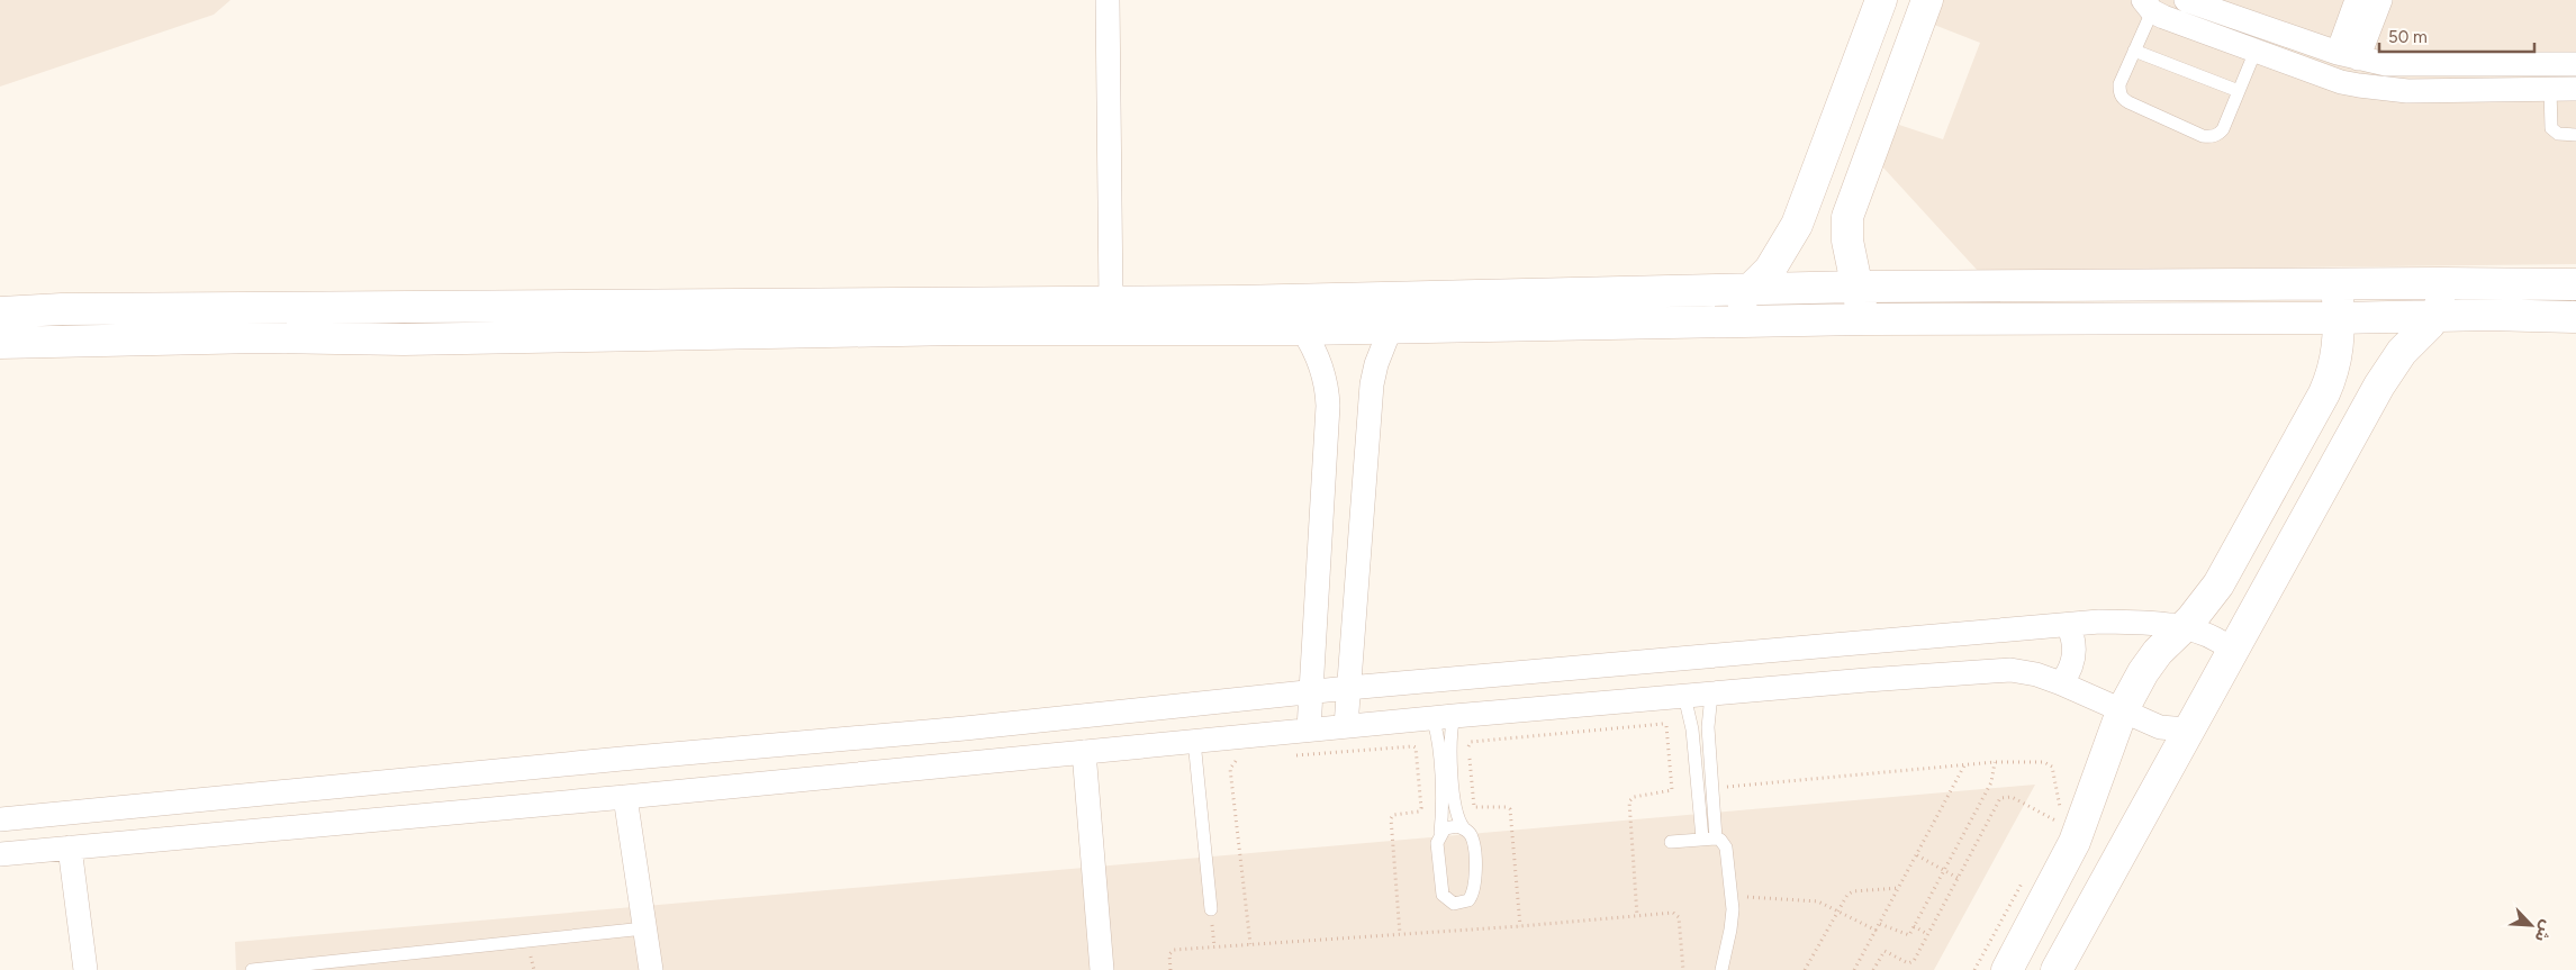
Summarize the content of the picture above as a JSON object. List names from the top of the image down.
{
  "scale_bar": "50 m",
  "north": "bottom right"
}
